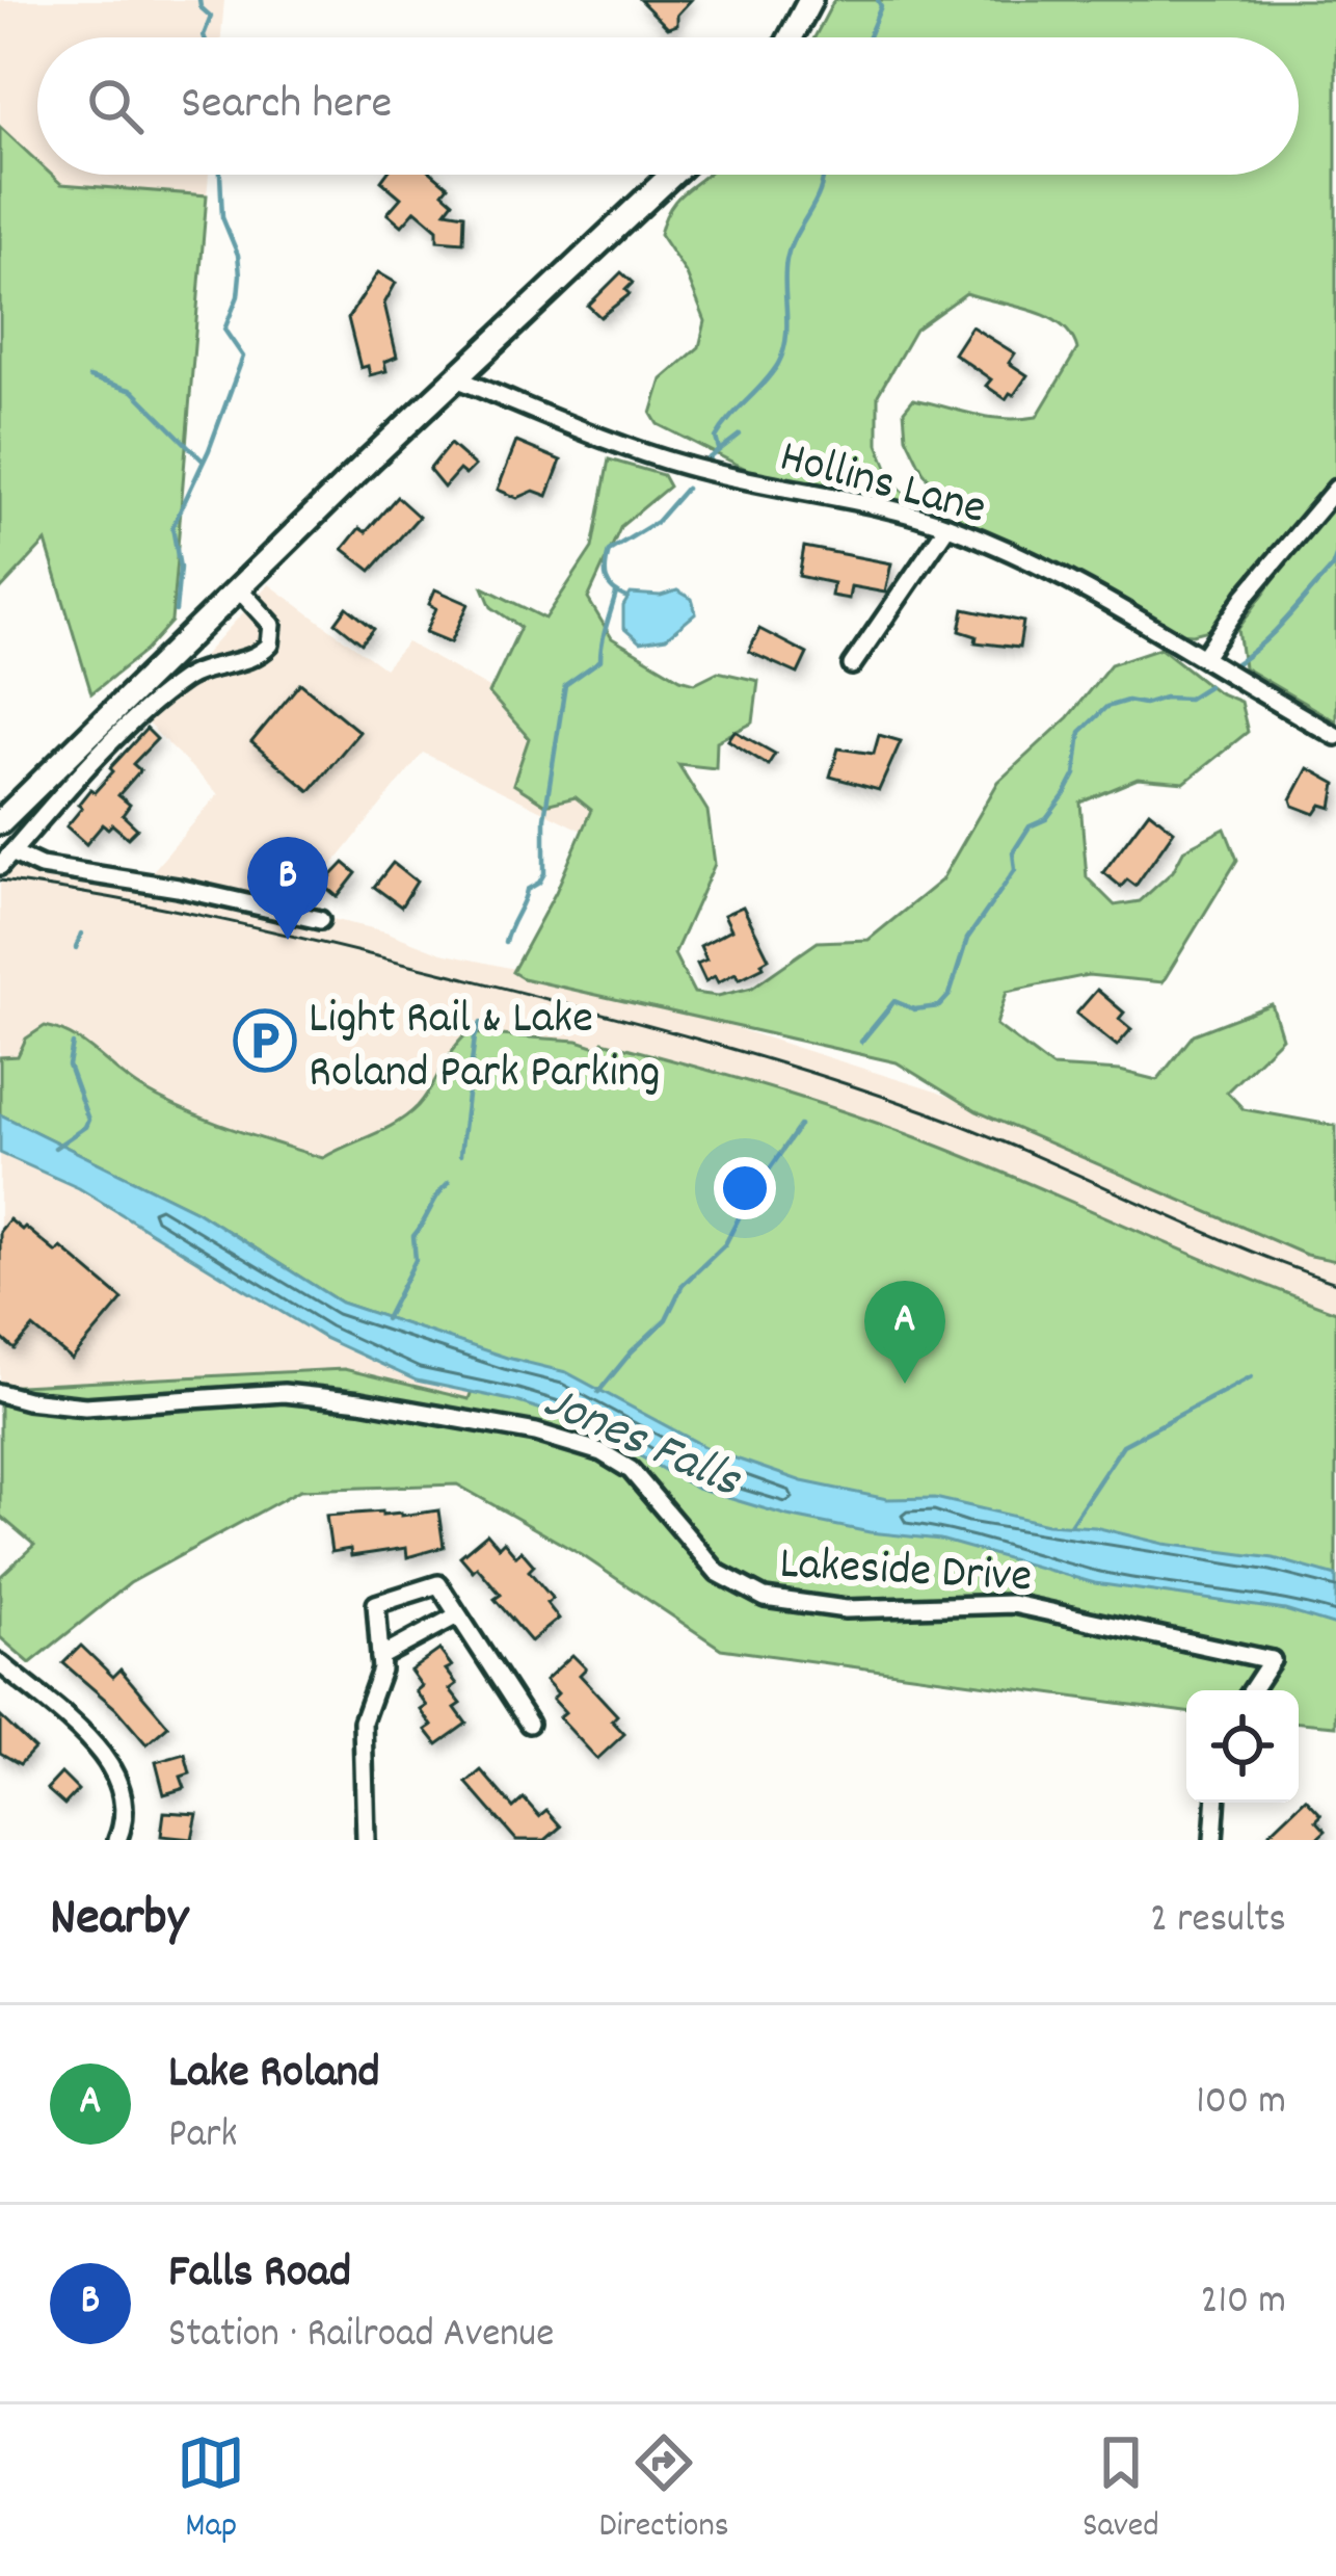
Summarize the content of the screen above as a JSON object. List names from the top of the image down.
{
  "streets": {
    "street": ["Hollins Lane", "Lakeside Drive"]
  },
  "water": ["Jones Falls"],
  "places": {
    "parking": ["Light Rail & Lake Roland Park Parking"]
  },
  "page": {
    "search": "Search here",
    "pins": ["B", "A"],
    "heading": ["Nearby", "2 results"],
    "list": [
      {
        "mark": "A",
        "name": "Lake Roland",
        "note": "Park",
        "value": "100 m"
      },
      {
        "mark": "B",
        "name": "Falls Road",
        "note": "Station · Railroad Avenue",
        "value": "210 m"
      }
    ],
    "nav": ["Map", "Directions", "Saved"]
  }
}
